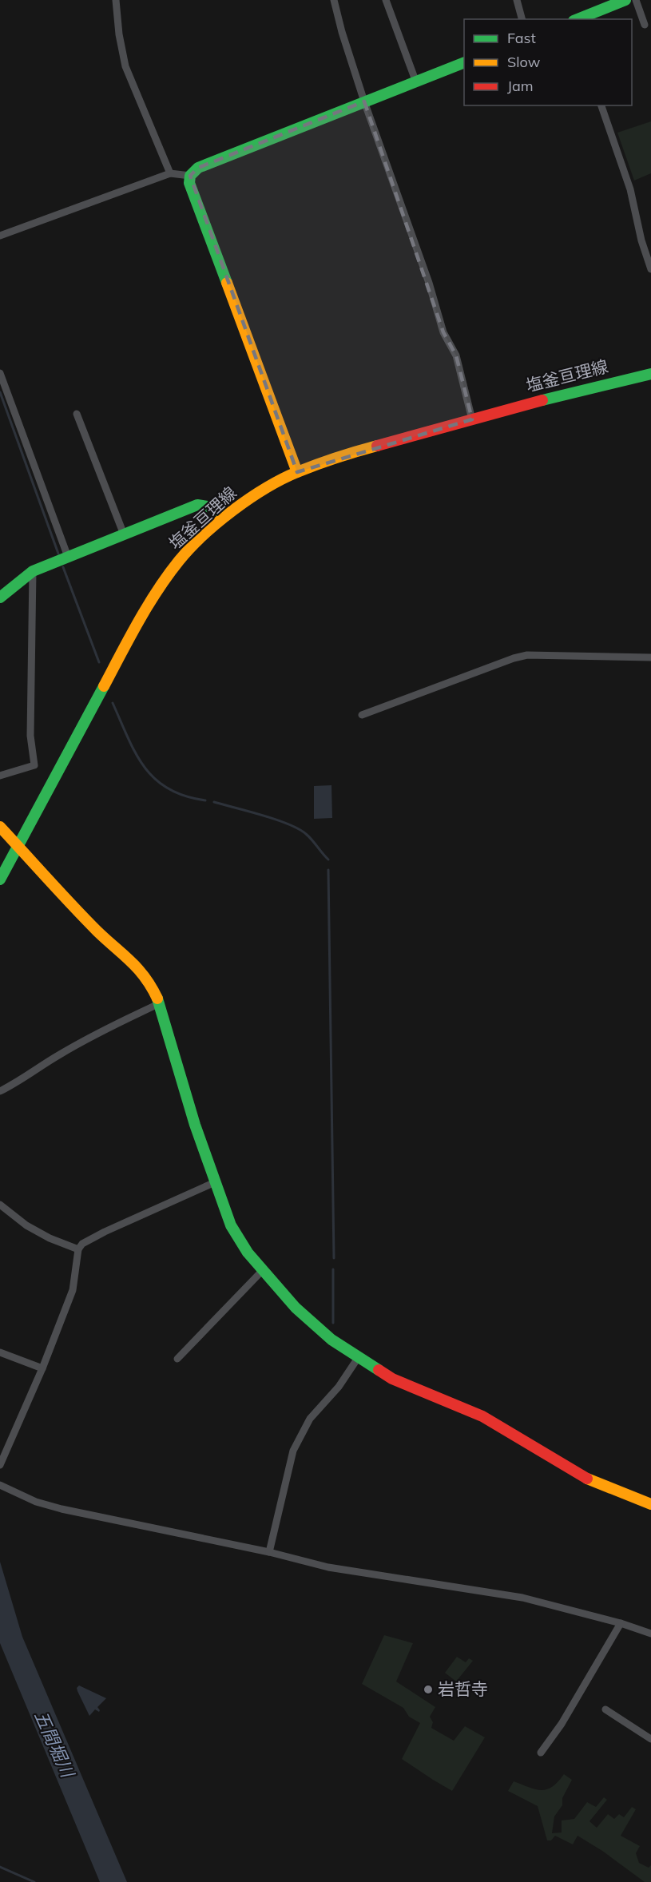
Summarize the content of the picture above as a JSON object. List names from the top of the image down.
{
  "streets": {
    "street": ["塩釜亘理線"]
  },
  "water": ["五間堀川"],
  "places": ["岩哲寺"],
  "legend": ["Fast", "Slow", "Jam"]
}
